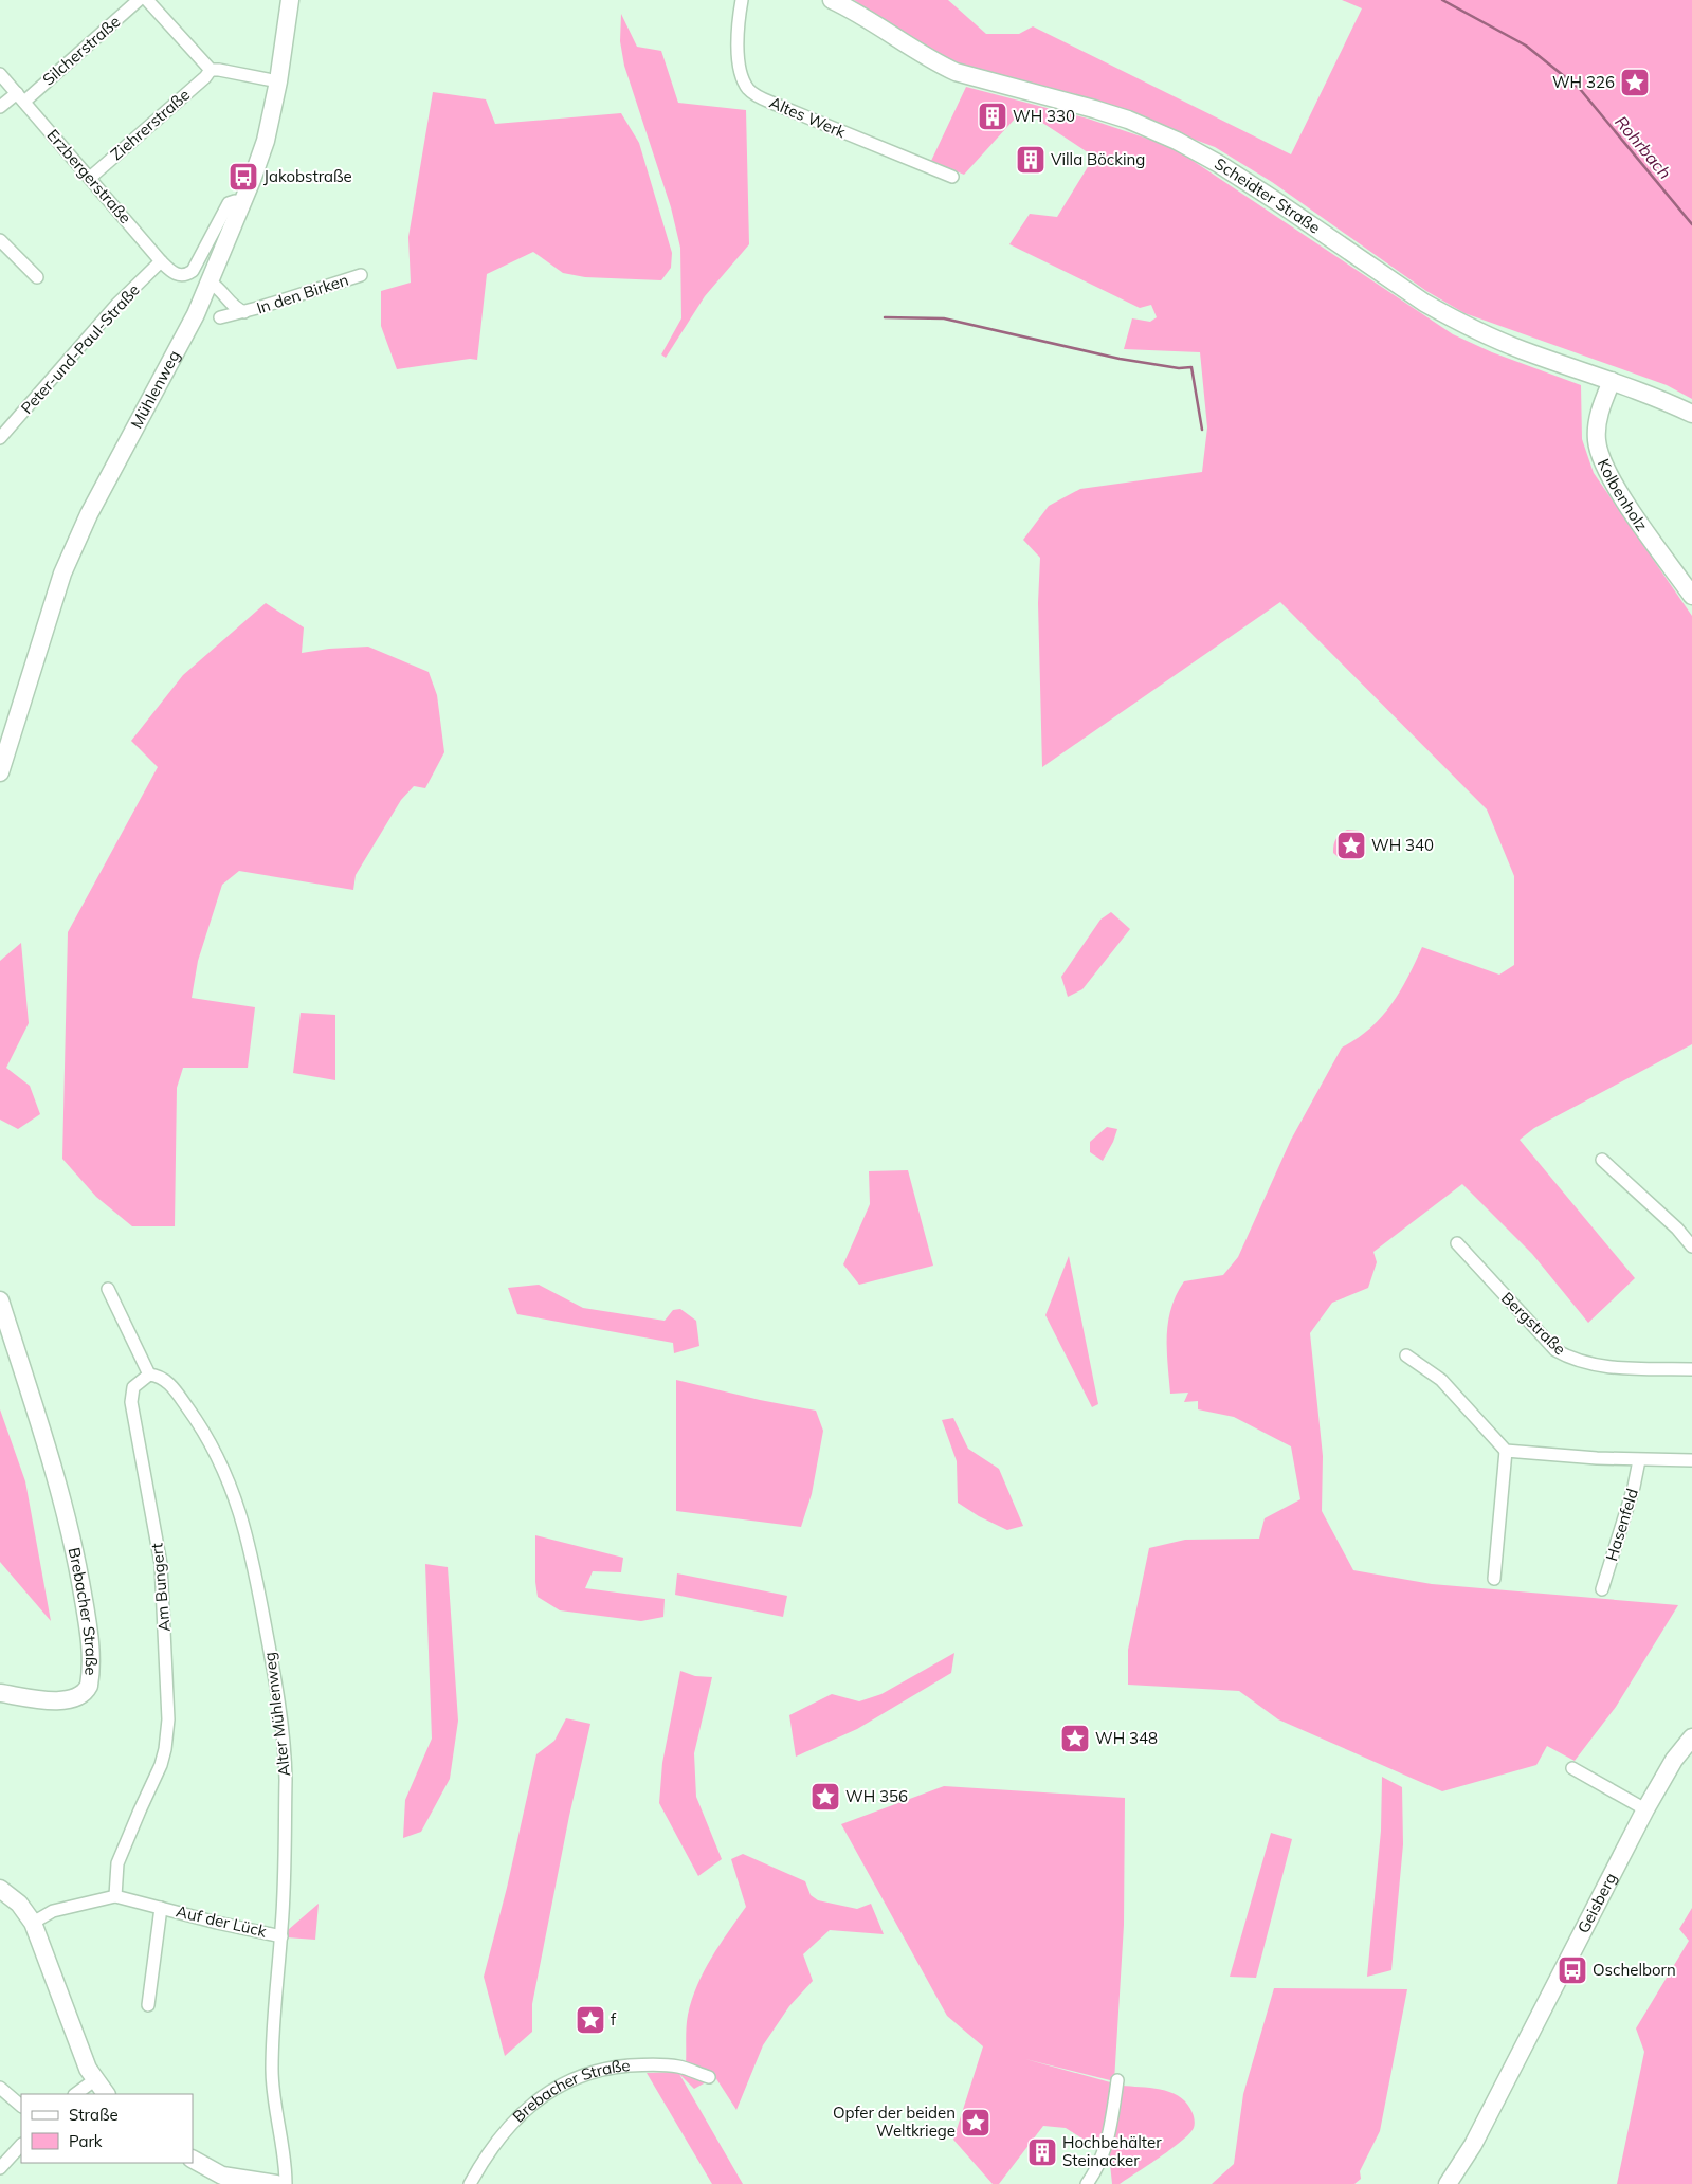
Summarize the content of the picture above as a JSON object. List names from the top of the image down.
{
  "streets": {
    "street": [
      "Silcherstraße",
      "Altes Werk",
      "Ziehrerstraße",
      "Erzbergerstraße",
      "Scheidter Straße",
      "In den Birken",
      "Peter-und-Paul-Straße",
      "Mühlenweg",
      "Kolbenholz",
      "Bergstraße",
      "Hasenfeld",
      "Am Bungert",
      "Brebacher Straße",
      "Alter Mühlenweg",
      "Geisberg",
      "Auf der Lück"
    ]
  },
  "crossings": [
    ["Silcherstraße", "Erzbergerstraße"],
    ["Ziehrerstraße", "Erzbergerstraße"],
    ["Erzbergerstraße", "Peter-und-Paul-Straße"],
    ["Erzbergerstraße", "Mühlenweg"],
    ["Scheidter Straße", "Kolbenholz"],
    ["In den Birken", "Mühlenweg"],
    ["Am Bungert", "Alter Mühlenweg"],
    ["Am Bungert", "Auf der Lück"],
    ["Alter Mühlenweg", "Auf der Lück"]
  ],
  "water": ["Rohrbach"],
  "places": {
    "place": [
      "WH 326",
      "WH 340",
      "WH 348",
      "WH 356",
      "f",
      "Opfer der beiden Weltkriege"
    ],
    "building": ["WH 330", "Villa Böcking", "Hochbehälter Steinacker"],
    "bus stop": ["Jakobstraße", "Oschelborn"]
  },
  "legend": ["Straße", "Park"]
}
